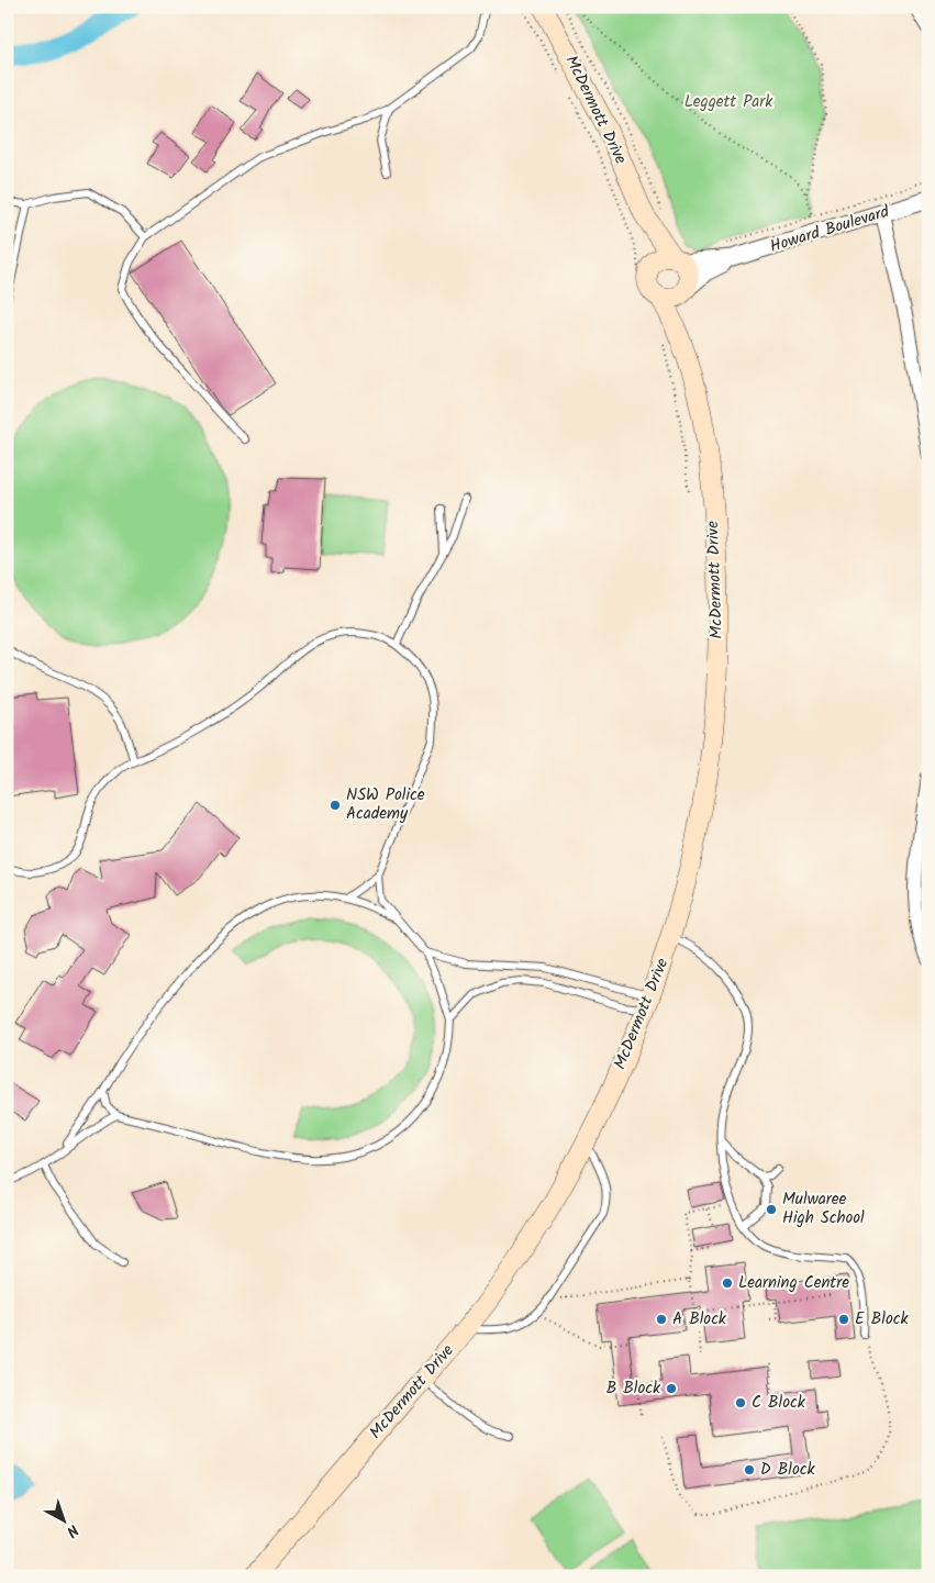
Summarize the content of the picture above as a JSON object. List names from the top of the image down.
{
  "streets": {
    "main road": ["McDermott Drive"],
    "street": ["Howard Boulevard"]
  },
  "crossings": [
    ["McDermott Drive", "Howard Boulevard"]
  ],
  "parks": ["Leggett Park"],
  "places": [
    "NSW Police Academy",
    "Mulwaree High School",
    "Learning Centre",
    "A Block",
    "E Block",
    "B Block",
    "C Block",
    "D Block"
  ],
  "north": "bottom right"
}
